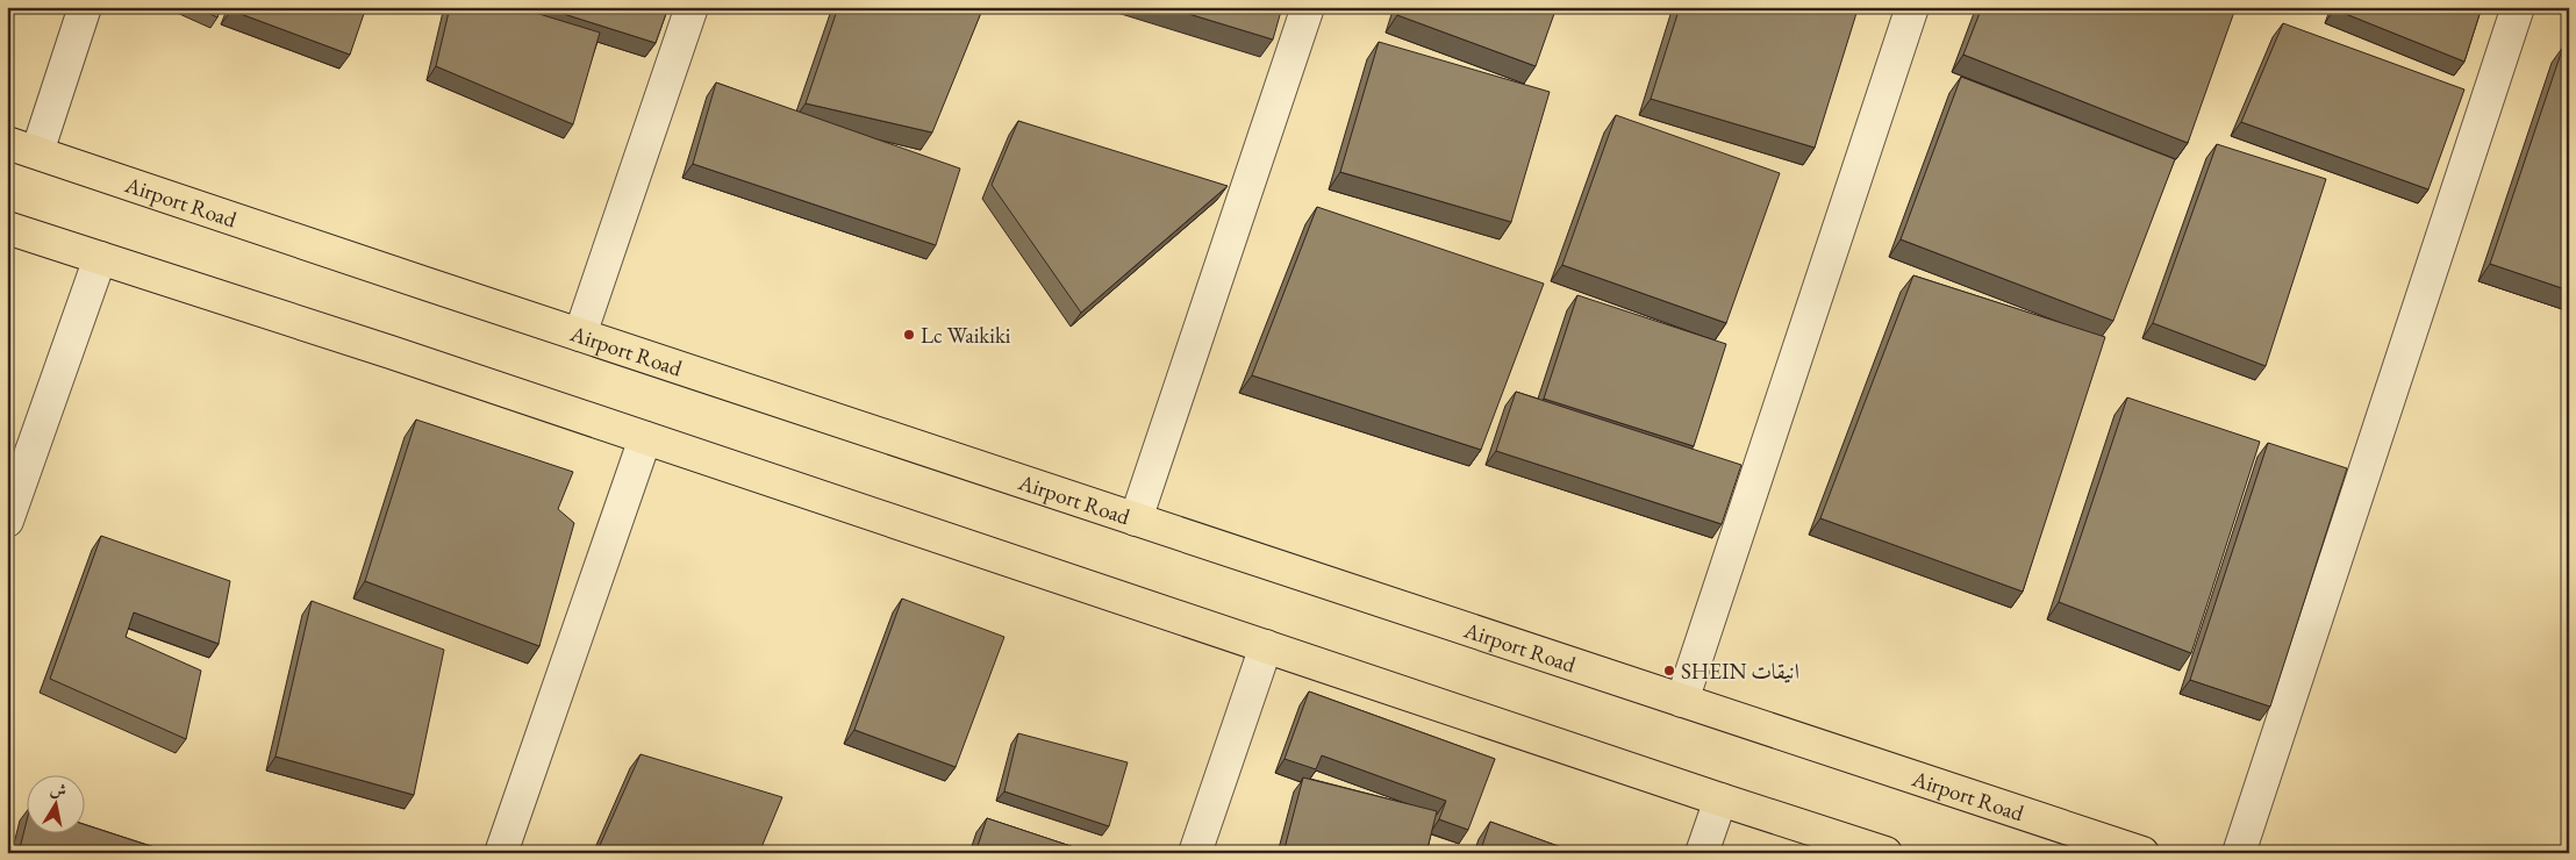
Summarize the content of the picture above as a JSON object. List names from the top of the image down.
{
  "streets": {
    "highway": ["Airport Road"]
  },
  "places": ["Lc Waikiki", "SHEIN انيقات"],
  "north": "top"
}
